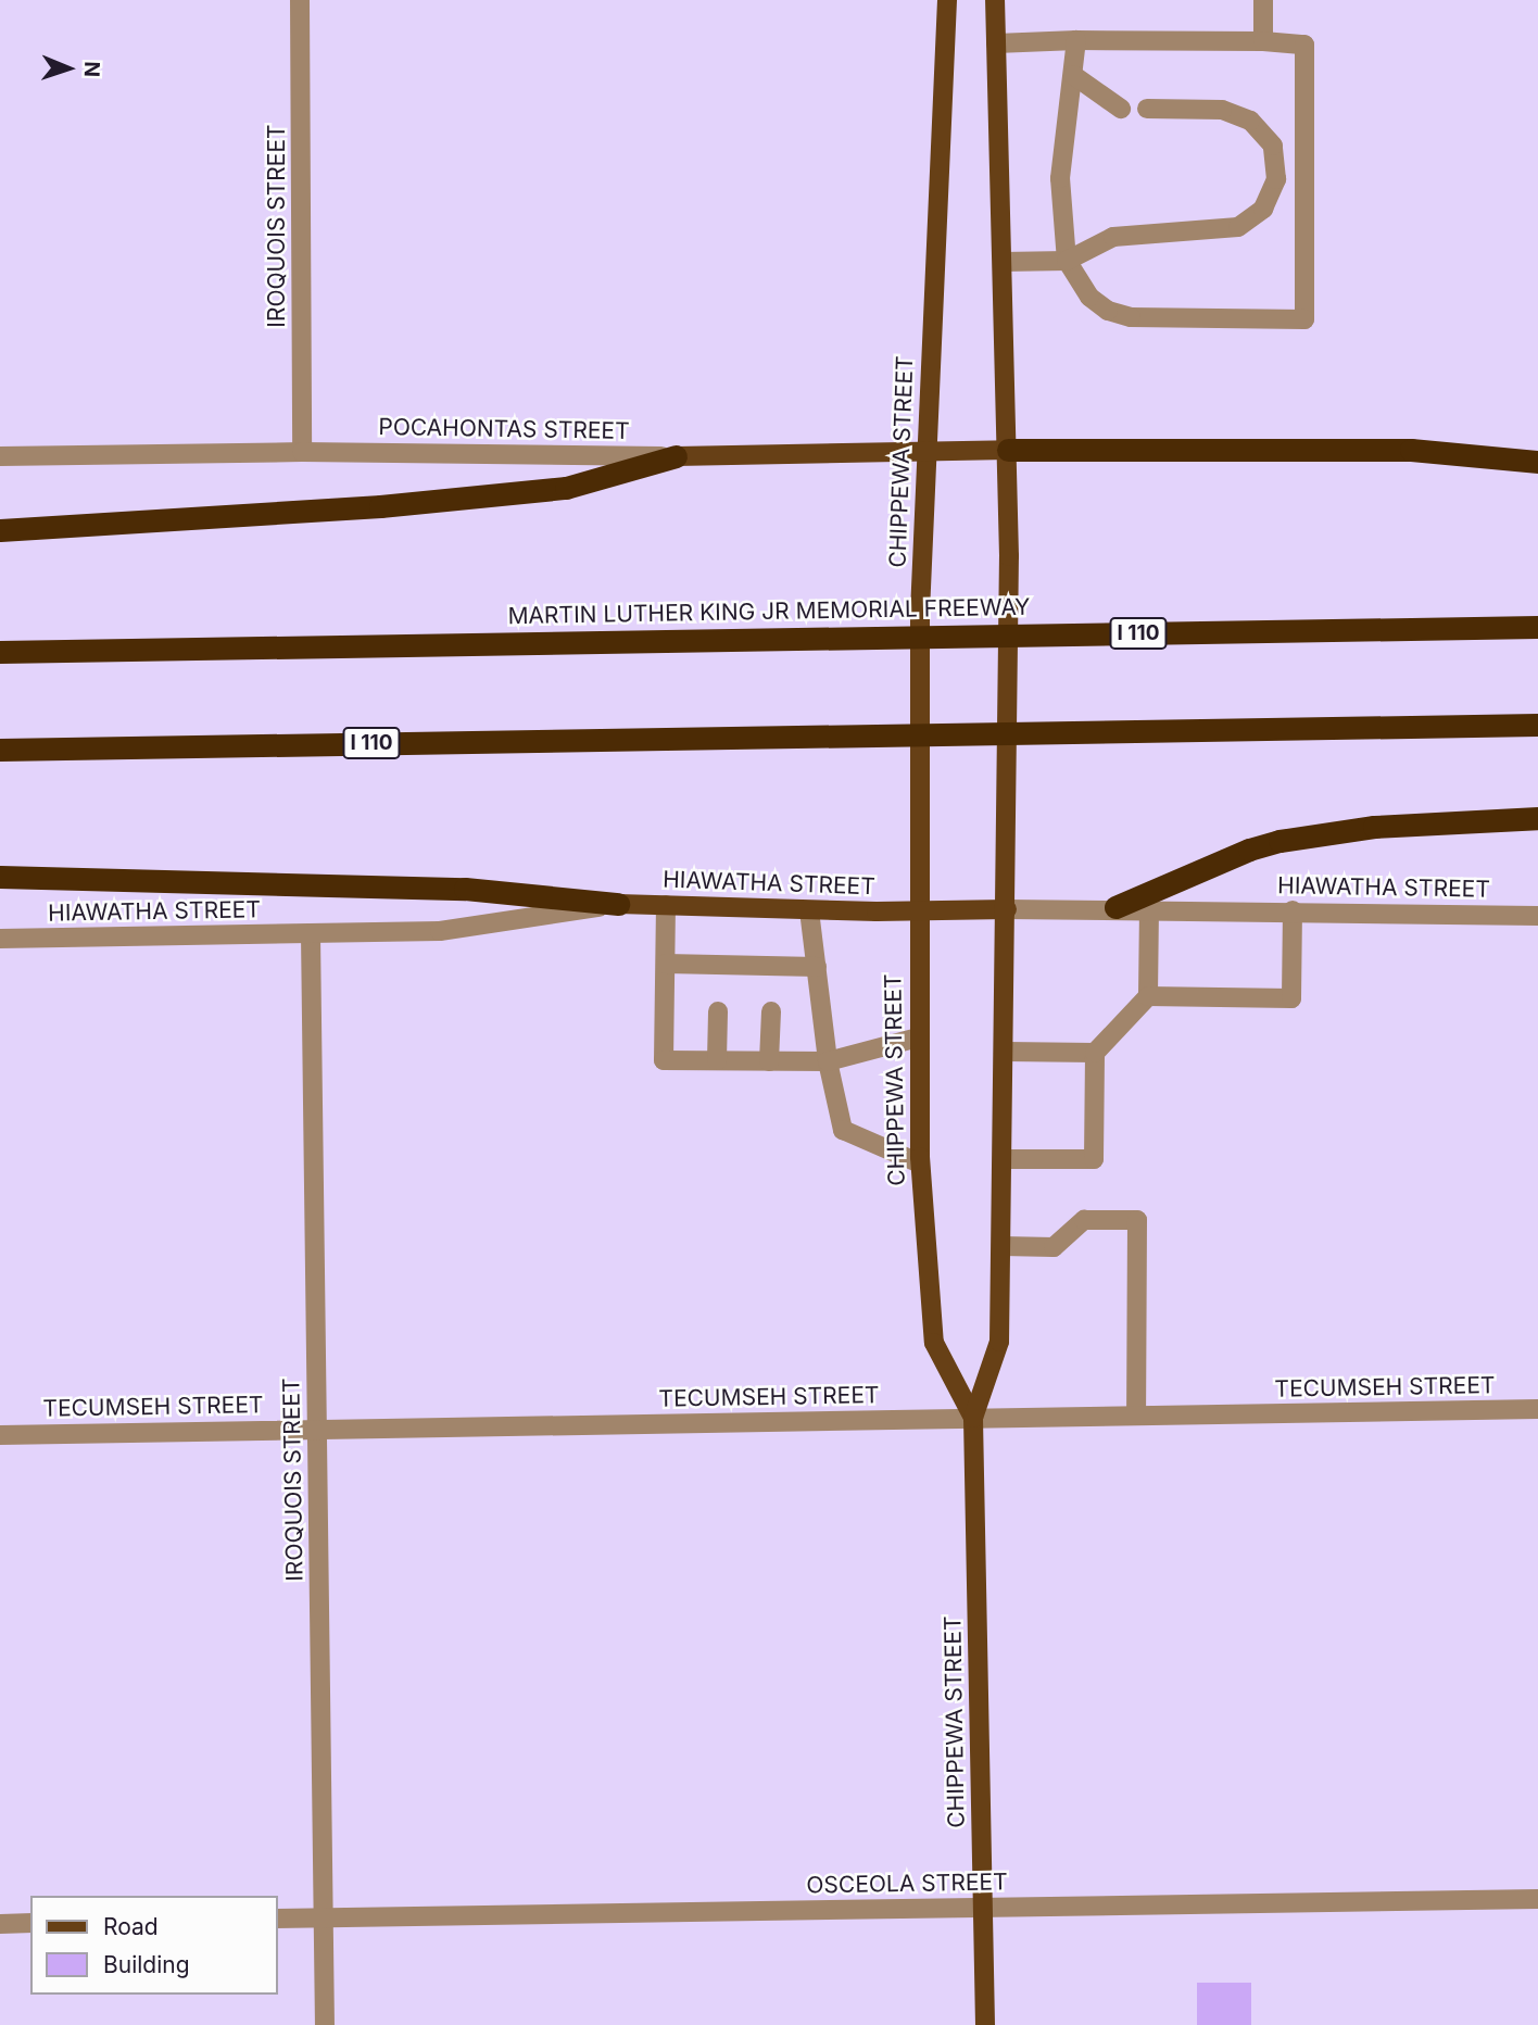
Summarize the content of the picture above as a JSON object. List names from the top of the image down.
{
  "streets": {
    "highway": ["MARTIN LUTHER KING JR MEMORIAL FREEWAY", "I 110"],
    "main road": ["POCAHONTAS STREET", "CHIPPEWA STREET", "HIAWATHA STREET"],
    "street": ["IROQUOIS STREET", "TECUMSEH STREET", "OSCEOLA STREET"]
  },
  "crossings": [
    ["IROQUOIS STREET", "POCAHONTAS STREET"],
    ["IROQUOIS STREET", "HIAWATHA STREET"],
    ["IROQUOIS STREET", "TECUMSEH STREET"],
    ["IROQUOIS STREET", "OSCEOLA STREET"],
    ["POCAHONTAS STREET", "CHIPPEWA STREET"],
    ["CHIPPEWA STREET", "HIAWATHA STREET"],
    ["CHIPPEWA STREET", "TECUMSEH STREET"],
    ["CHIPPEWA STREET", "OSCEOLA STREET"]
  ],
  "legend": ["Road", "Building"],
  "north": "right"
}
